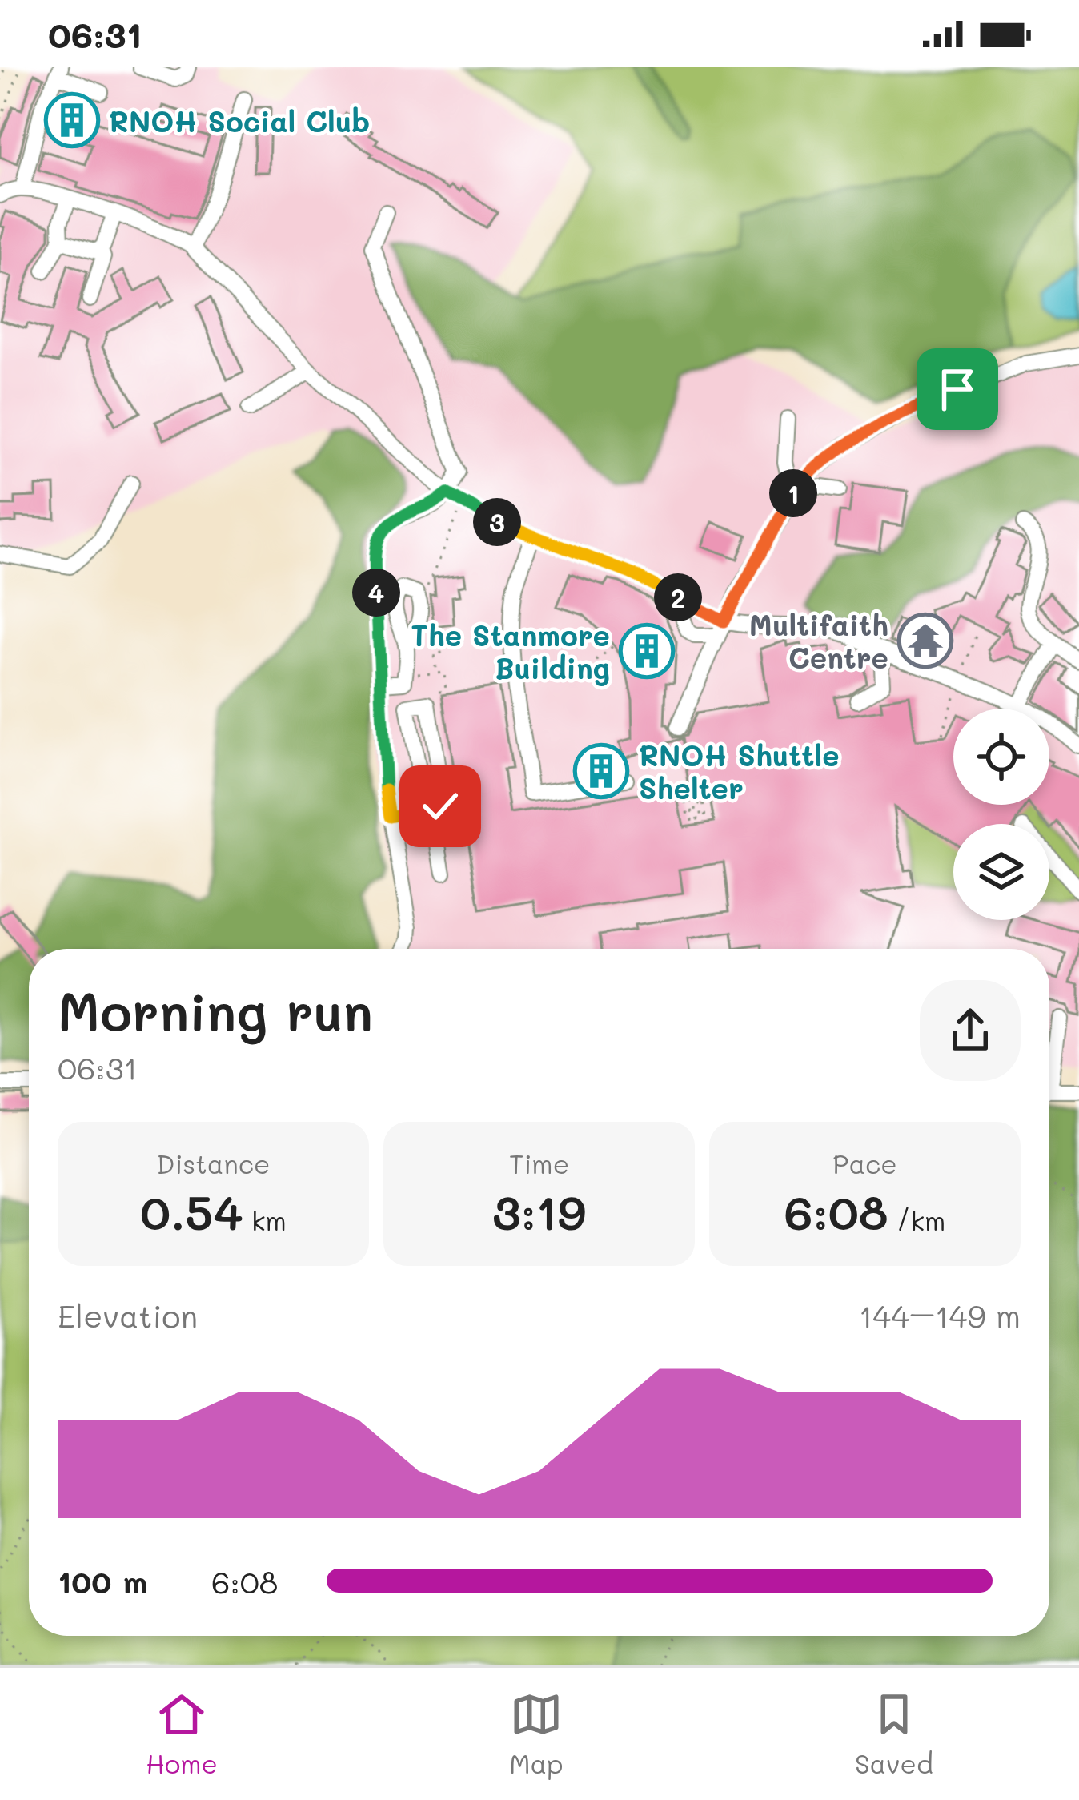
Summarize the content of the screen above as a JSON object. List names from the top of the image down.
{
  "places": {
    "building": ["RNOH Social Club", "The Stanmore Building", "RNOH Shuttle Shelter"],
    "temple": ["Multifaith Centre"]
  },
  "page": {
    "status": "06:31",
    "pins": [
      "1",
      "3",
      "4",
      "2"
    ],
    "heading": ["Morning run", "06:31"],
    "stats": [
      ["Distance", "0.54 km"],
      ["Time", "3:19"],
      ["Pace", "6:08 /km"]
    ],
    "chart": ["Elevation", "144–149 m"],
    "list": [
      {
        "name": "100 m",
        "note": "6:08"
      }
    ],
    "tabs": ["Home", "Map", "Saved"]
  }
}
